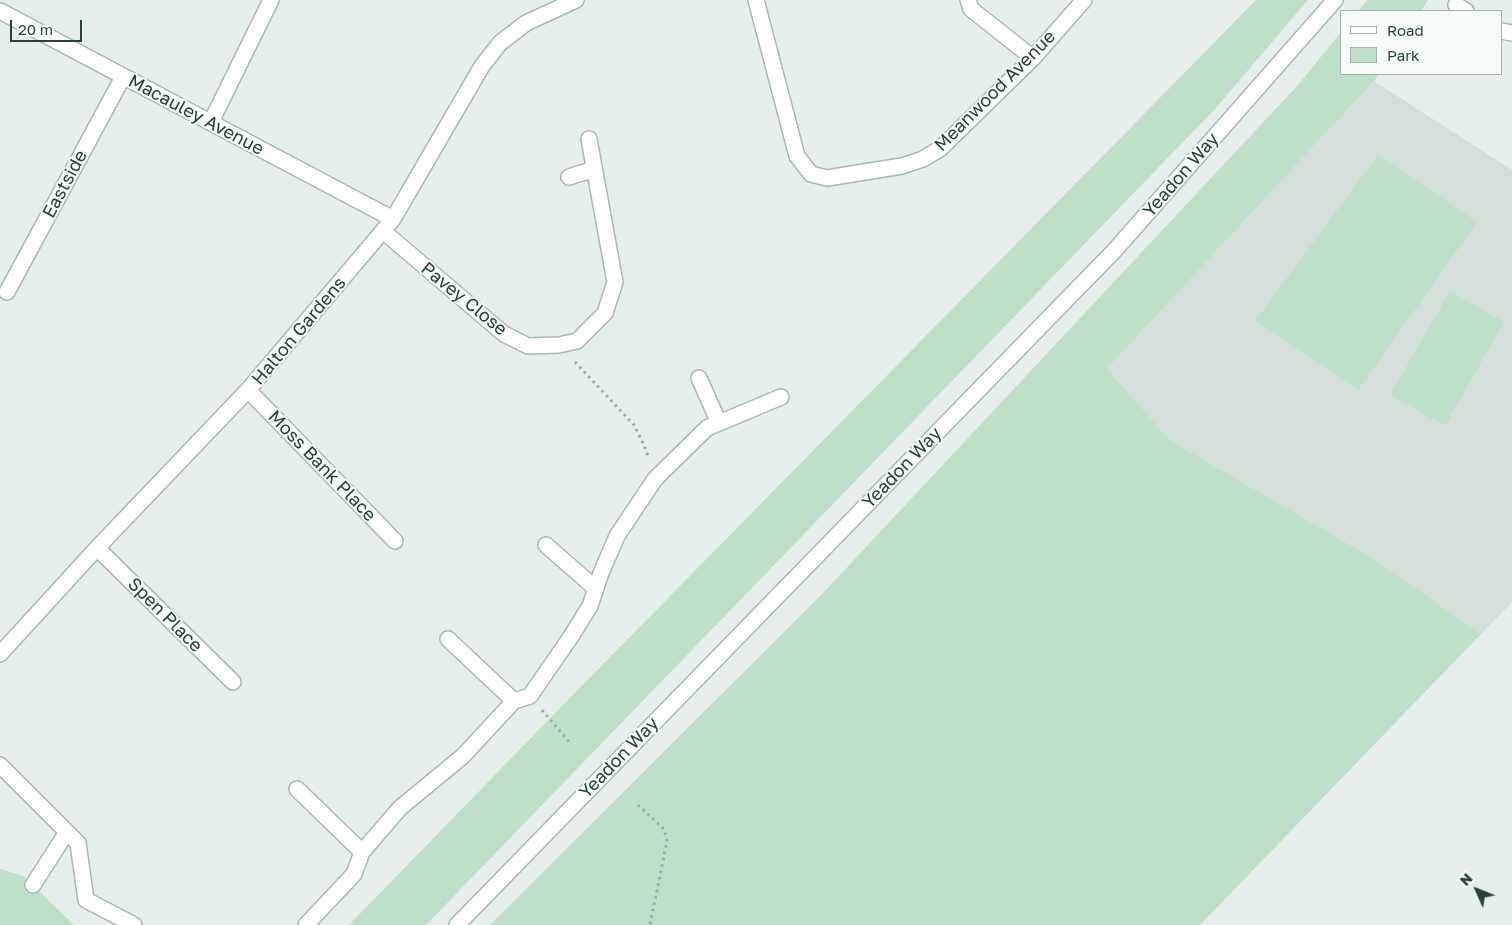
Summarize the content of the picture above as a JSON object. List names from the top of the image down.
{
  "streets": {
    "street": [
      "Meanwood Avenue",
      "Macauley Avenue",
      "Yeadon Way",
      "Eastside",
      "Pavey Close",
      "Halton Gardens",
      "Moss Bank Place",
      "Spen Place"
    ]
  },
  "crossings": [
    ["Macauley Avenue", "Eastside"],
    ["Macauley Avenue", "Halton Gardens"],
    ["Pavey Close", "Halton Gardens"],
    ["Halton Gardens", "Moss Bank Place"],
    ["Halton Gardens", "Spen Place"]
  ],
  "legend": ["Road", "Park"],
  "scale_bar": "20 m",
  "north": "top left"
}
